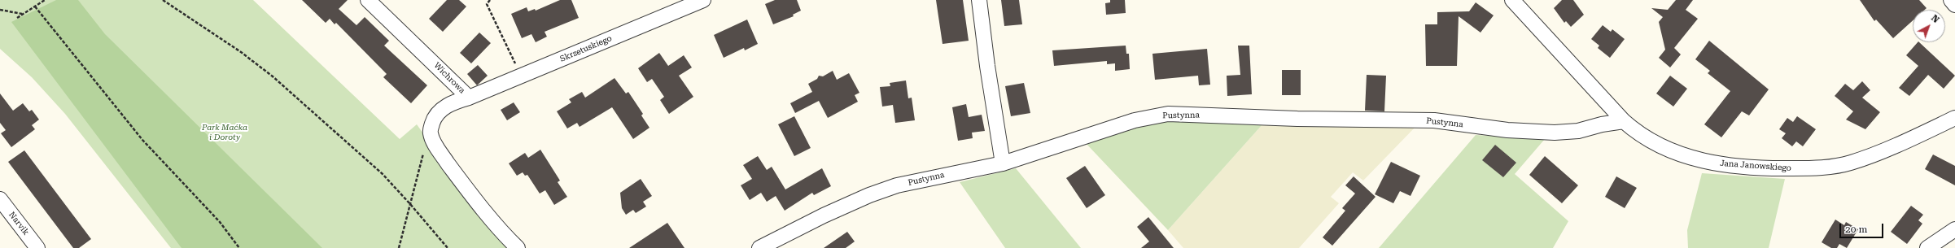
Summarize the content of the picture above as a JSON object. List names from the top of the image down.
{
  "streets": {
    "street": [
      "Skrzetuskiego",
      "Wichrowa",
      "Pustynna",
      "Jana Janowskiego",
      "Narvik"
    ]
  },
  "crossings": [
    ["Skrzetuskiego", "Wichrowa"],
    ["Pustynna", "Jana Janowskiego"]
  ],
  "parks": ["Park Maćka i Doroty"],
  "scale_bar": "20 m",
  "north": "top right"
}
